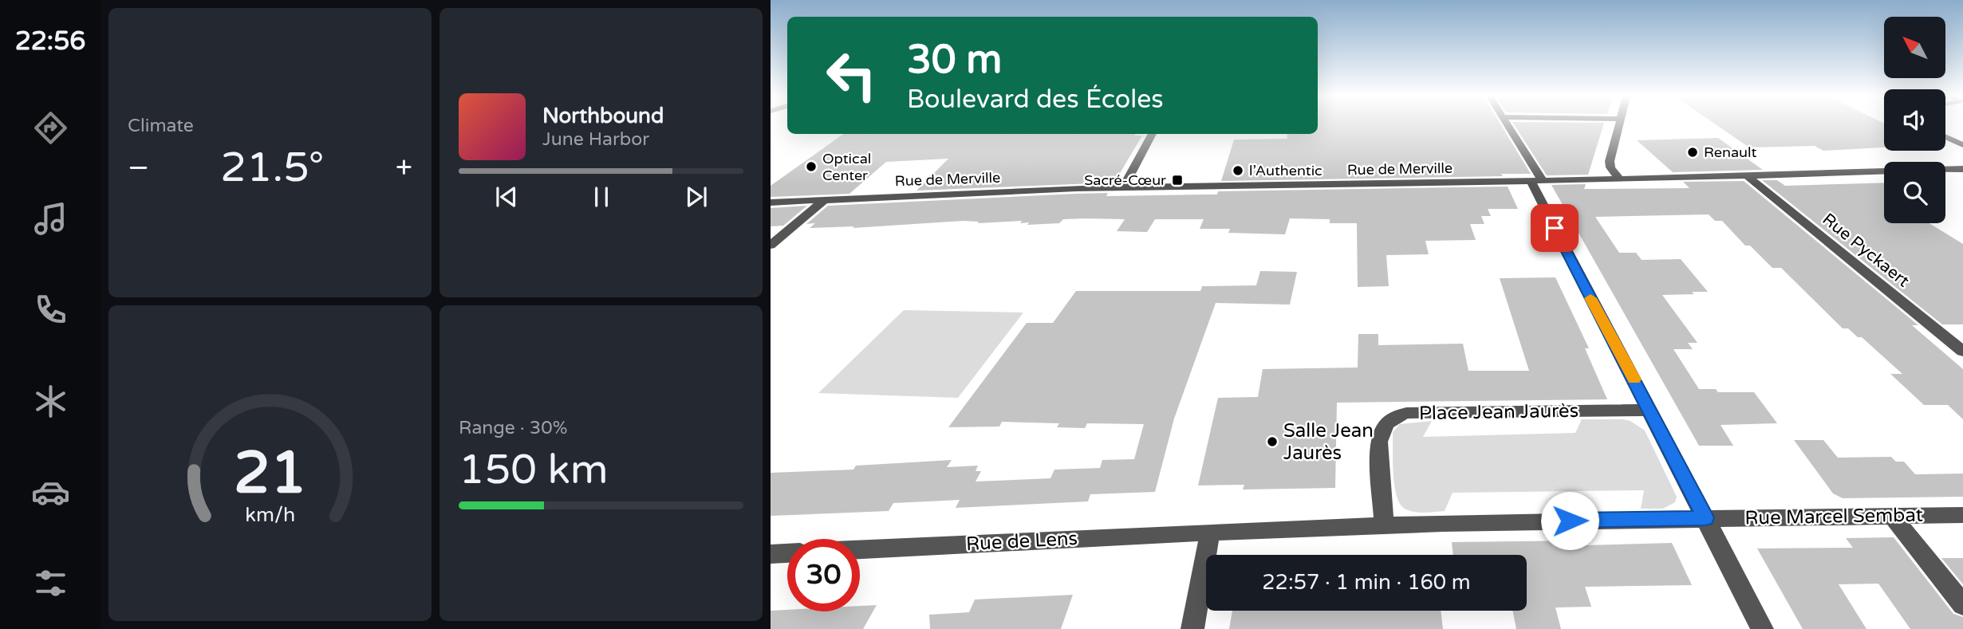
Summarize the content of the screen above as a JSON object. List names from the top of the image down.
{
  "streets": {
    "street": [
      "Rue de Merville",
      "Rue Pyckaert",
      "Place Jean Jaurès",
      "Rue Marcel Sembat",
      "Rue de Lens"
    ]
  },
  "crossings": [
    ["Rue de Merville", "Rue Pyckaert"]
  ],
  "places": {
    "other": [
      "Renault",
      "Optical Center",
      "l’Authentic",
      "Salle Jean Jaurès"
    ],
    "transit": ["Sacré-Cœur"]
  },
  "north": "top left",
  "page": {
    "tabs": "22:56",
    "tile": [
      "Climate",
      ["Range · 30%", "150 km"]
    ],
    "turn": ["30 m", "Boulevard des Écoles"],
    "song": ["Northbound", "June Harbor"],
    "heat": ["−", "21.5°", "+"],
    "limit": "30",
    "trip": "22:57 · 1 min · 160 m",
    "gauge": ["21", "km/h"]
  }
}
